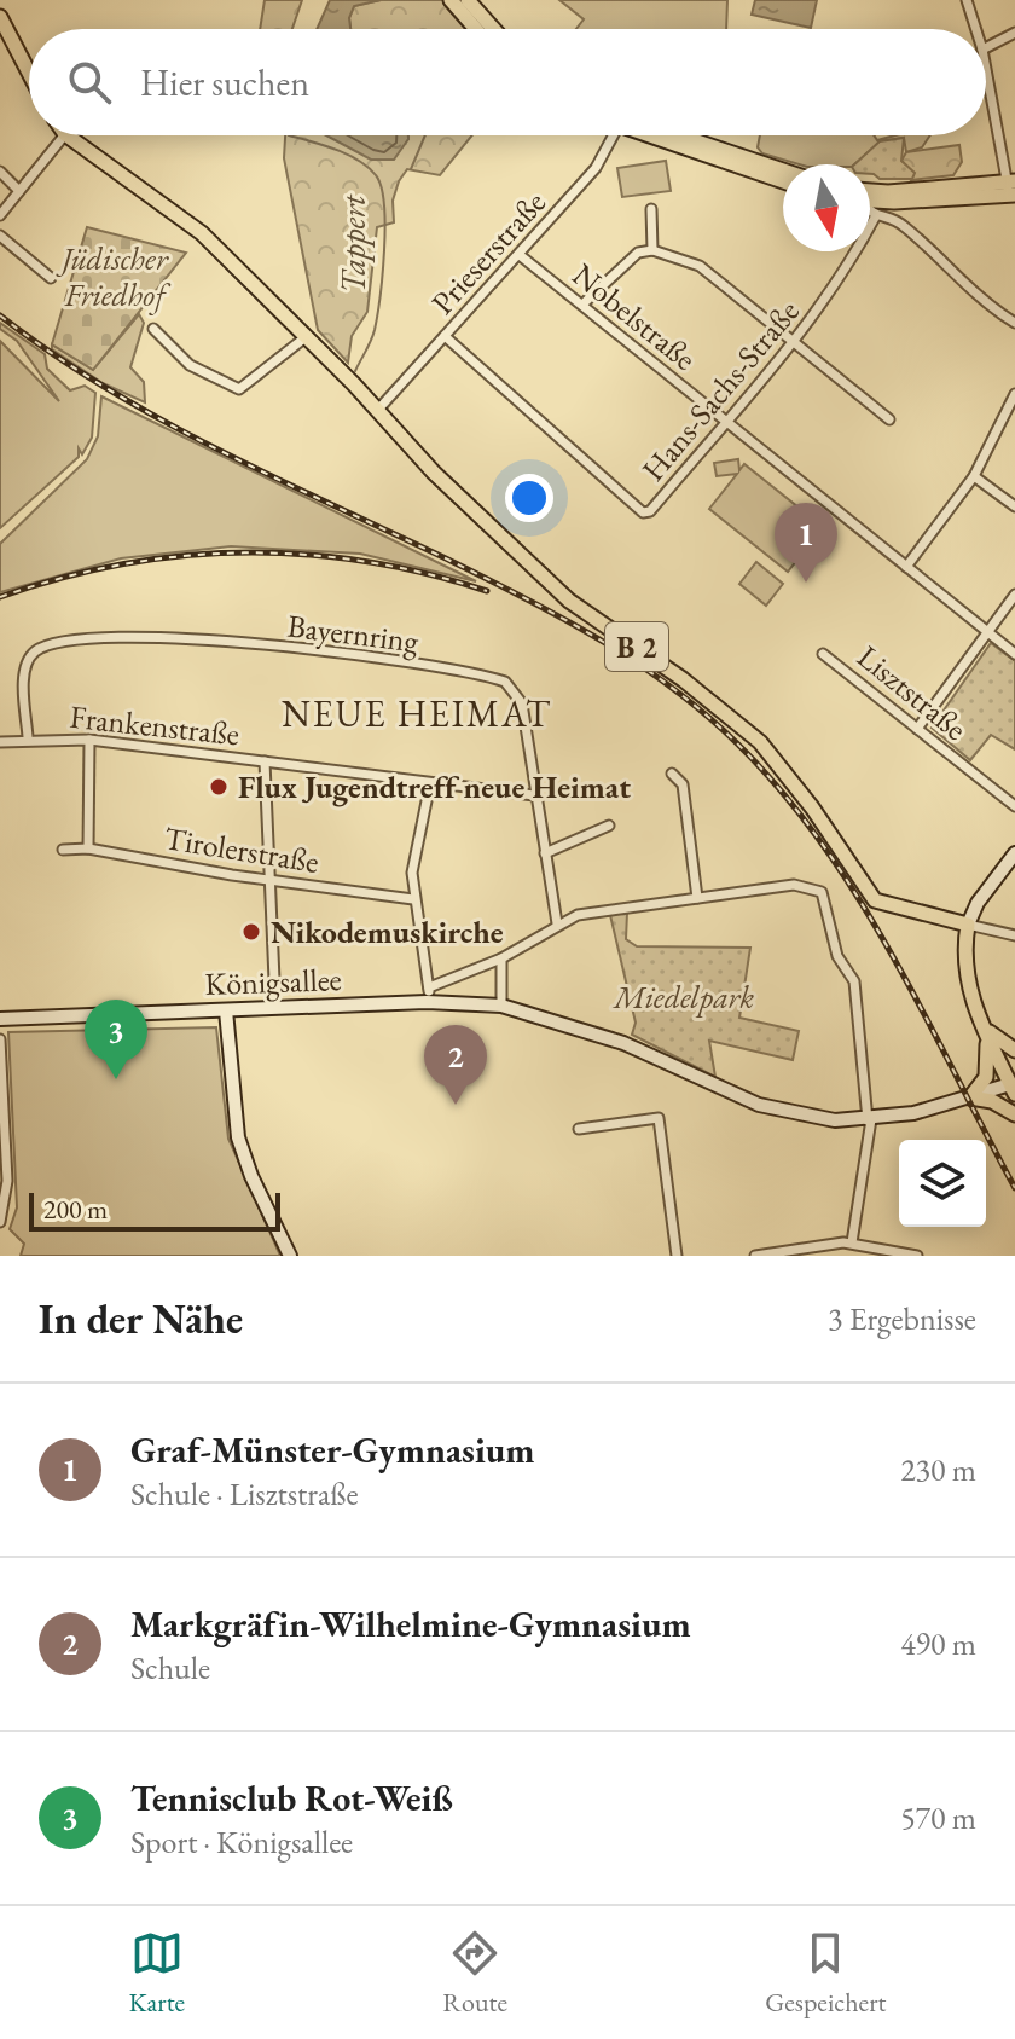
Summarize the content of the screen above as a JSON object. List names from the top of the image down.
{
  "streets": {
    "main road": ["B 2", "Königsallee"],
    "street": [
      "Prieserstraße",
      "Nobelstraße",
      "Hans-Sachs-Straße",
      "Bayernring",
      "Lisztstraße",
      "Frankenstraße",
      "Tirolerstraße"
    ]
  },
  "crossings": [
    ["Prieserstraße", "Nobelstraße"],
    ["Prieserstraße", "Hans-Sachs-Straße"],
    ["Prieserstraße", "B 2"],
    ["Nobelstraße", "Hans-Sachs-Straße"],
    ["Bayernring", "Frankenstraße"]
  ],
  "districts": ["NEUE HEIMAT"],
  "water": ["Tappert"],
  "parks": ["Jüdischer Friedhof", "Miedelpark"],
  "places": ["Flux Jugendtreff neue Heimat", "Nikodemuskirche"],
  "scale_bar": "200 m",
  "north": "bottom",
  "page": {
    "search": "Hier suchen",
    "pins": ["1", "3", "2"],
    "scale": "200 m",
    "heading": ["In der Nähe", "3 Ergebnisse"],
    "list": [
      {
        "mark": "1",
        "name": "Graf-Münster-Gymnasium",
        "note": "Schule · Lisztstraße",
        "value": "230 m"
      },
      {
        "mark": "2",
        "name": "Markgräfin-Wilhelmine-Gymnasium",
        "note": "Schule",
        "value": "490 m"
      },
      {
        "mark": "3",
        "name": "Tennisclub Rot-Weiß",
        "note": "Sport · Königsallee",
        "value": "570 m"
      }
    ],
    "nav": ["Karte", "Route", "Gespeichert"]
  }
}
